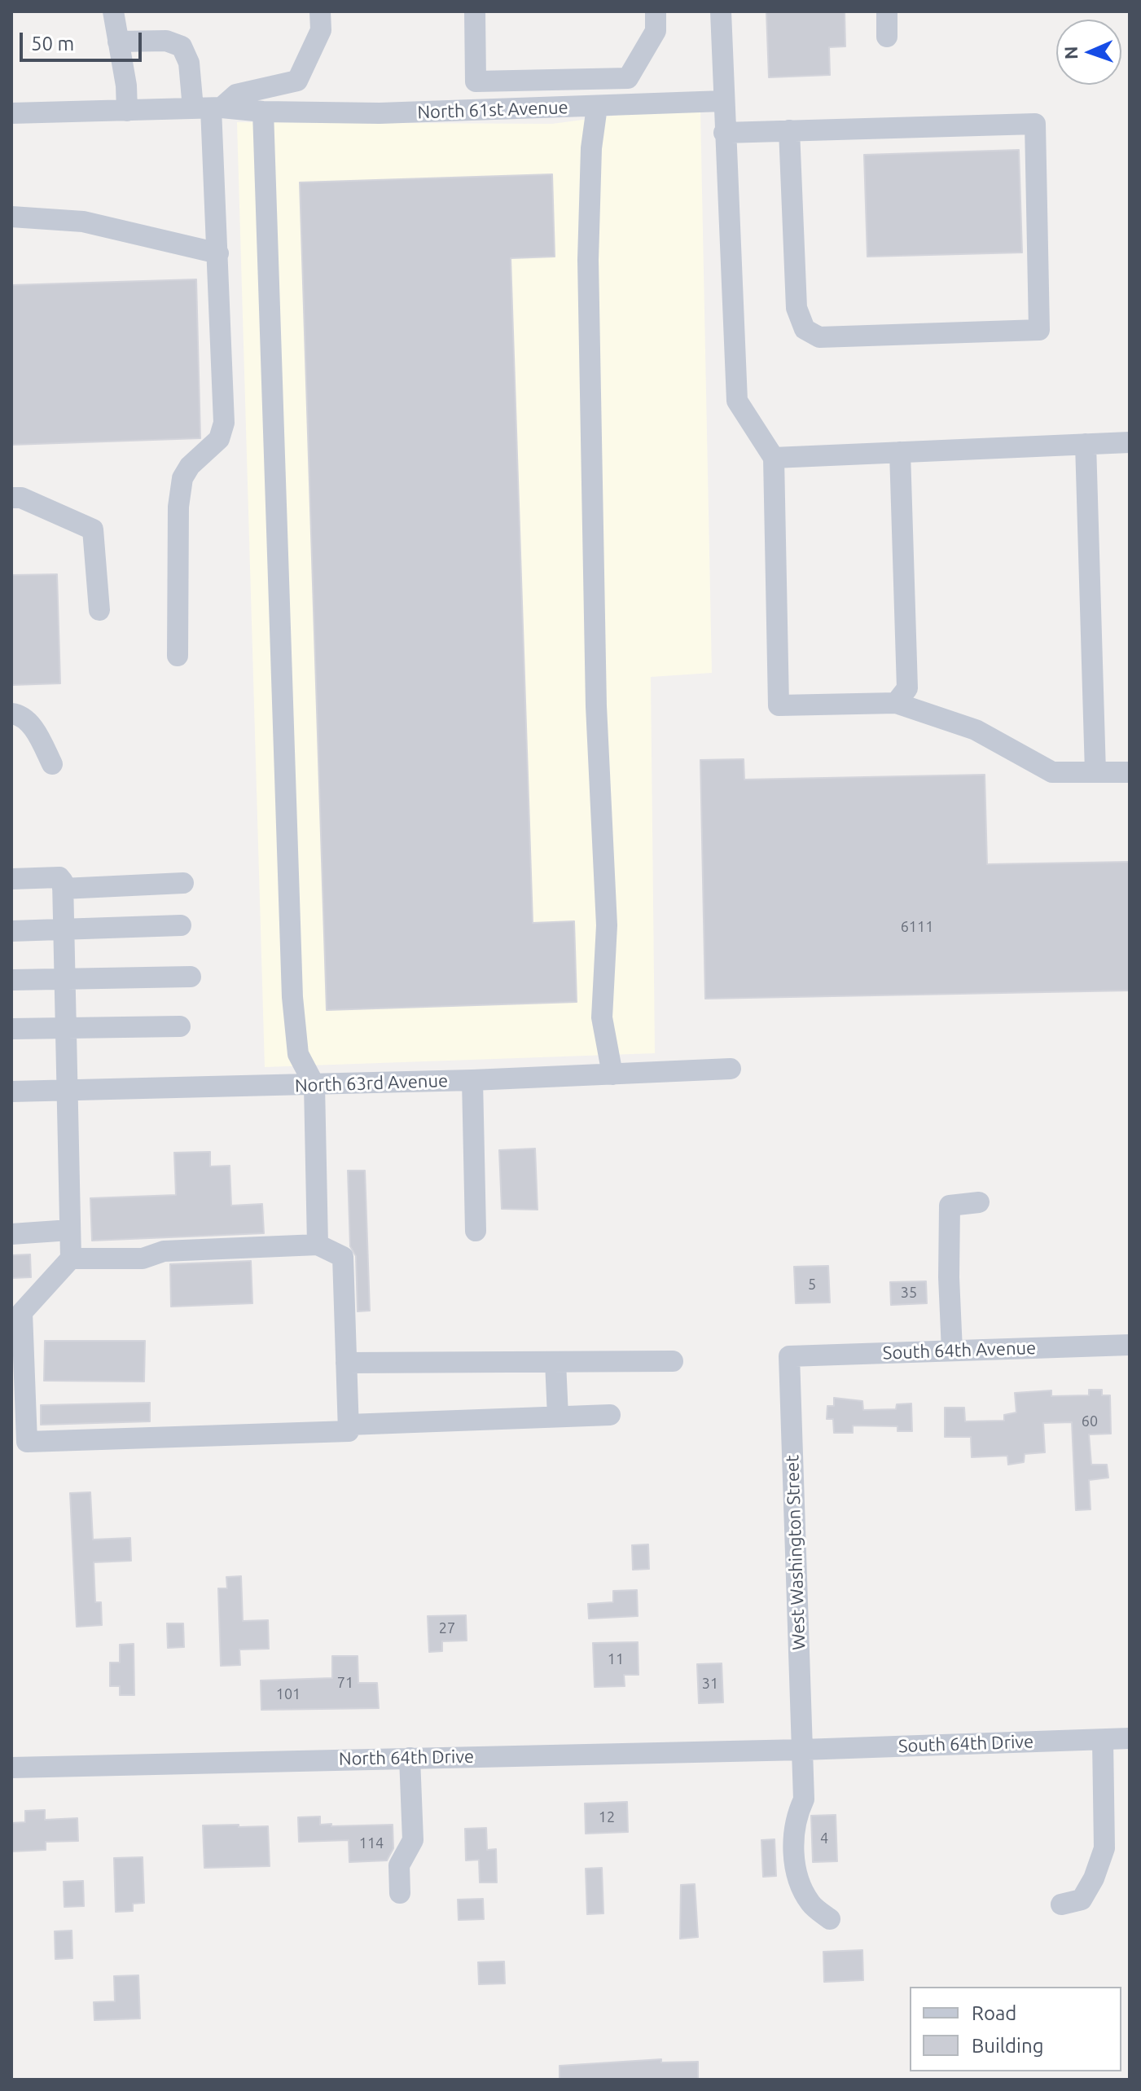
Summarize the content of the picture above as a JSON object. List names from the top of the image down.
{
  "streets": {
    "street": [
      "North 61st Avenue",
      "North 63rd Avenue",
      "South 64th Avenue",
      "West Washington Street",
      "South 64th Drive",
      "North 64th Drive"
    ]
  },
  "crossings": [
    ["South 64th Avenue", "West Washington Street"],
    ["West Washington Street", "South 64th Drive"],
    ["West Washington Street", "North 64th Drive"],
    ["South 64th Drive", "North 64th Drive"]
  ],
  "house_numbers": [
    "6111",
    "5",
    "35",
    "60",
    "27",
    "11",
    "71",
    "31",
    "101",
    "12",
    "4",
    "114"
  ],
  "legend": ["Road", "Building"],
  "scale_bar": "50 m",
  "north": "left"
}
